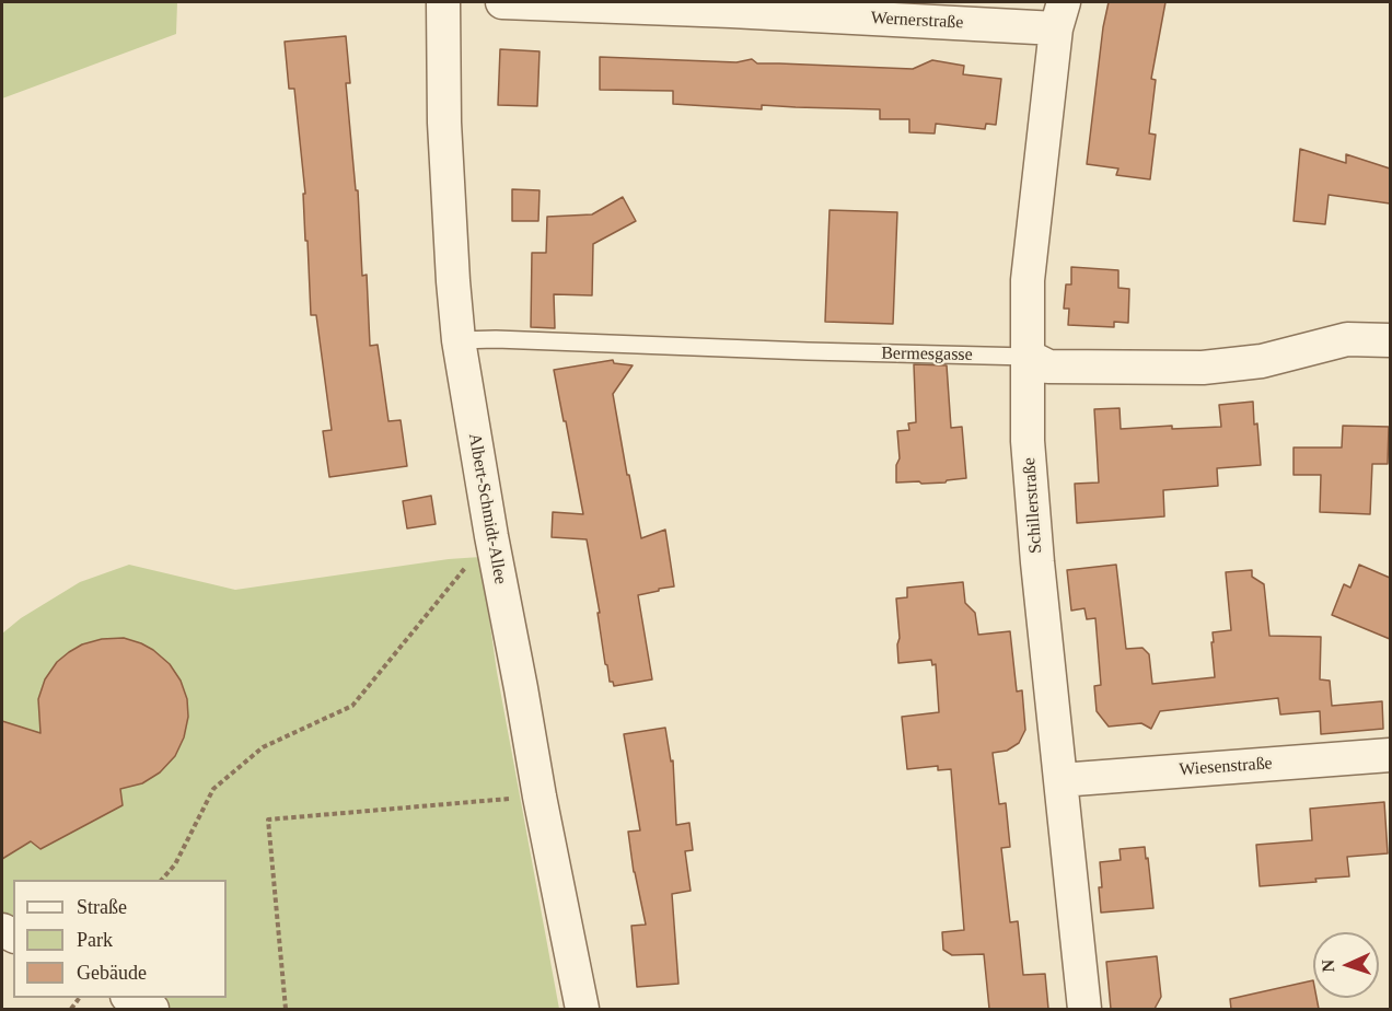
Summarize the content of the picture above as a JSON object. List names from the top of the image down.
{
  "streets": {
    "street": [
      "Wernerstraße",
      "Bermesgasse",
      "Schillerstraße",
      "Albert-Schmidt-Allee",
      "Wiesenstraße"
    ]
  },
  "crossings": [
    ["Wernerstraße", "Schillerstraße"],
    ["Bermesgasse", "Schillerstraße"],
    ["Bermesgasse", "Albert-Schmidt-Allee"],
    ["Schillerstraße", "Wiesenstraße"]
  ],
  "legend": ["Straße", "Park", "Gebäude"],
  "north": "left"
}
